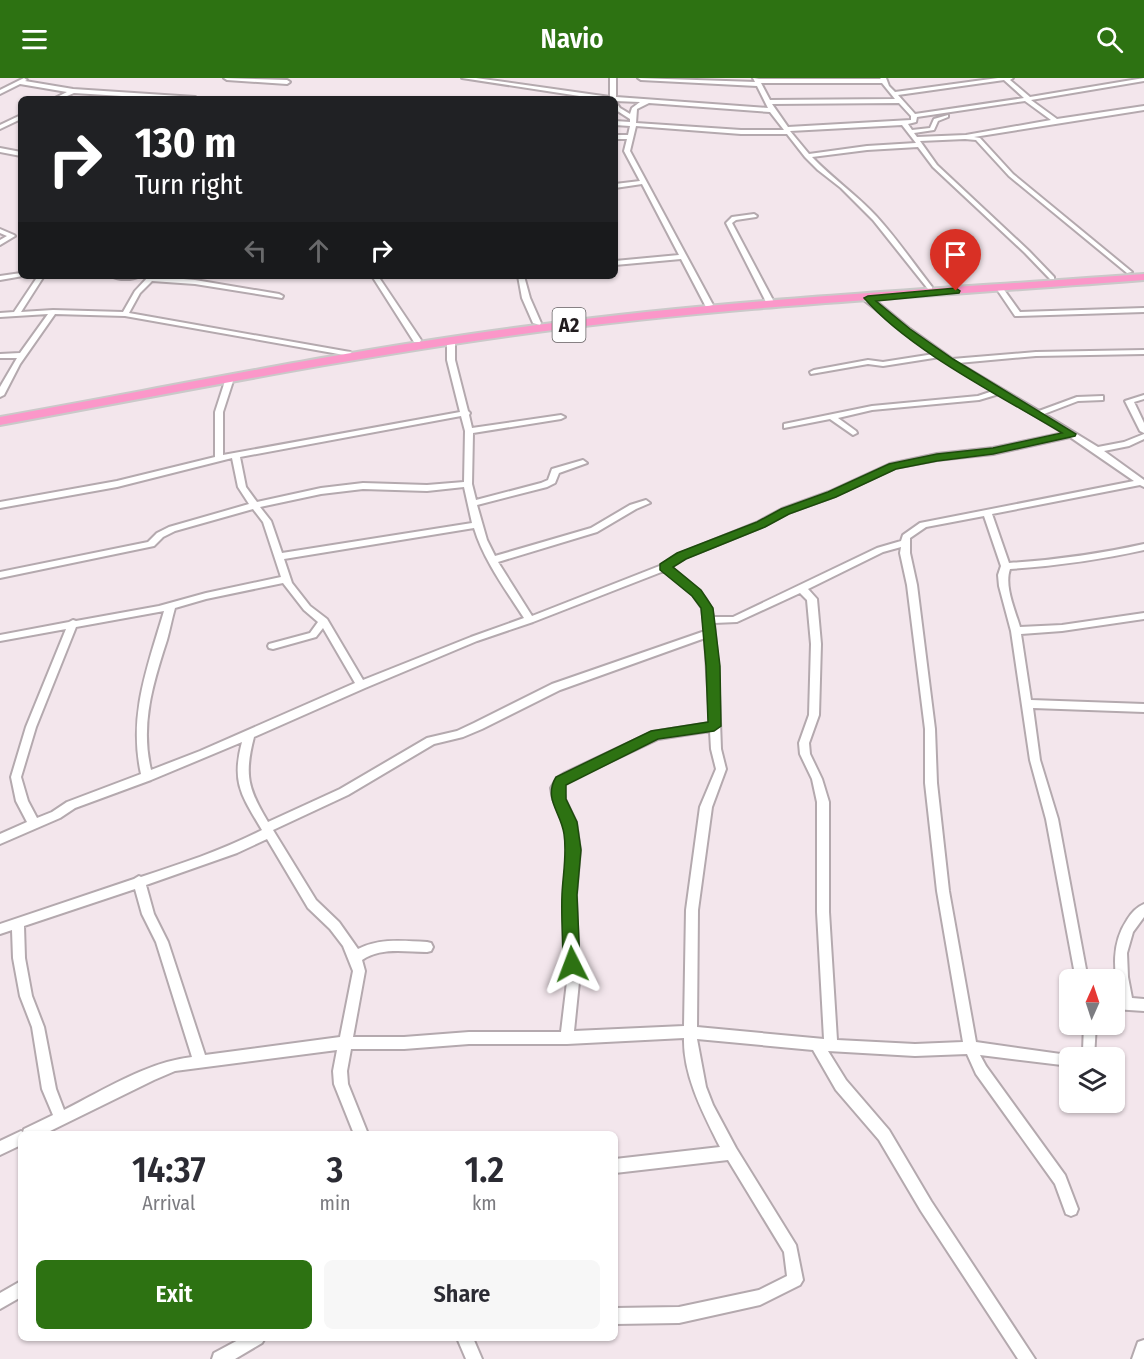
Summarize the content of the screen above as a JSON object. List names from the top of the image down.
{
  "streets": {
    "highway": ["A2"]
  },
  "north": "top",
  "page": {
    "header": "Navio",
    "turn": ["130 m", "Turn right"],
    "eta": [
      "14:37",
      "Arrival",
      "3",
      "min",
      "1.2",
      "km"
    ],
    "buttons": ["Exit", "Share"]
  }
}
